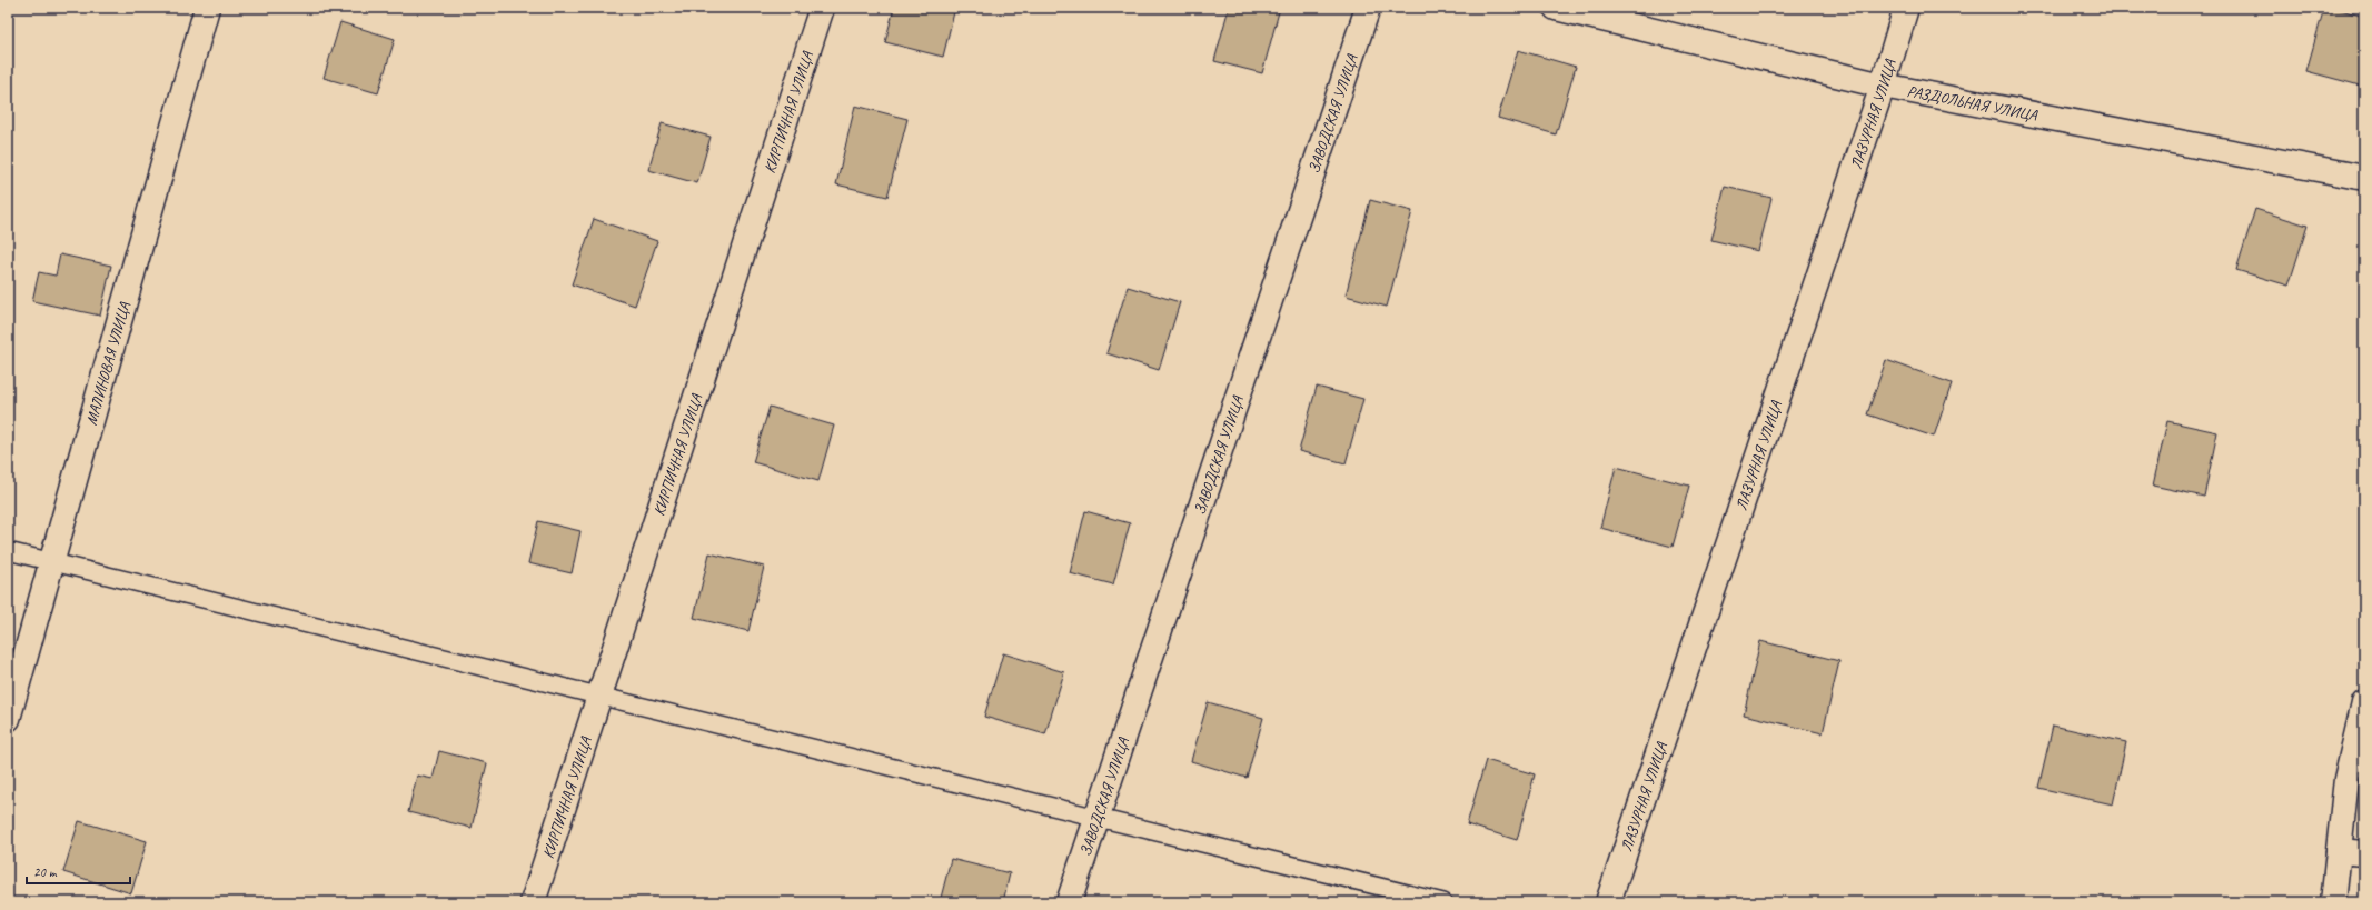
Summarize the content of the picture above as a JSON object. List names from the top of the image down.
{
  "streets": {
    "street": [
      "РАЗДОЛЬНАЯ УЛИЦА",
      "КИРПИЧНАЯ УЛИЦА",
      "ЗАВОДСКАЯ УЛИЦА",
      "ЛАЗУРНАЯ УЛИЦА",
      "МАЛИНОВАЯ УЛИЦА"
    ]
  },
  "crossings": [
    ["РАЗДОЛЬНАЯ УЛИЦА", "ЛАЗУРНАЯ УЛИЦА"]
  ],
  "scale_bar": "20 m"
}
